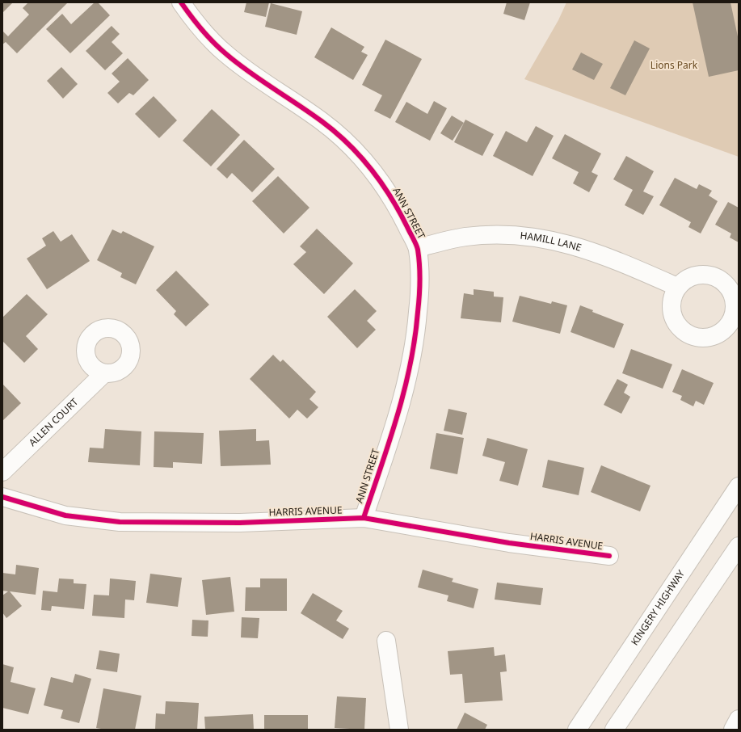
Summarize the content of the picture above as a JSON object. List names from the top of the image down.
{
  "streets": {
    "main road": [
      "ANN STREET",
      "HAMILL LANE",
      "ALLEN COURT",
      "HARRIS AVENUE",
      "KINGERY HIGHWAY"
    ]
  },
  "crossings": [
    ["ANN STREET", "HAMILL LANE"],
    ["ANN STREET", "HARRIS AVENUE"]
  ],
  "parks": ["Lions Park"]
}
